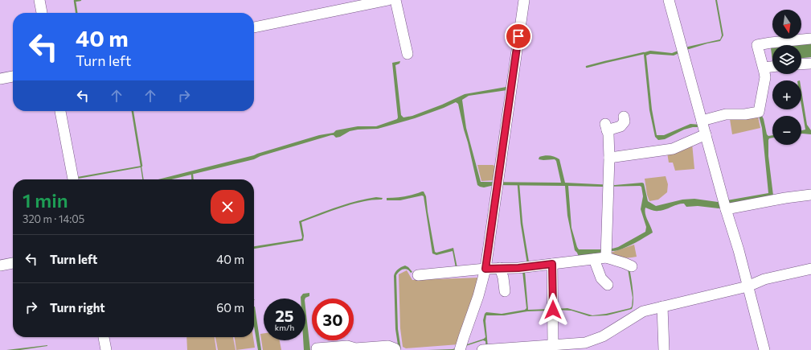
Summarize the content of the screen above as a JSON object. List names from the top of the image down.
{
  "north": "bottom",
  "page": {
    "map_buttons": ["+", "−"],
    "turn": ["40 m", "Turn left"],
    "heading": ["1 min", "320 m · 14:05"],
    "list": [
      {
        "name": "Turn left",
        "value": "40 m"
      },
      {
        "name": "Turn right",
        "value": "60 m"
      }
    ],
    "speed": "25 km/h",
    "limit": "30"
  }
}
